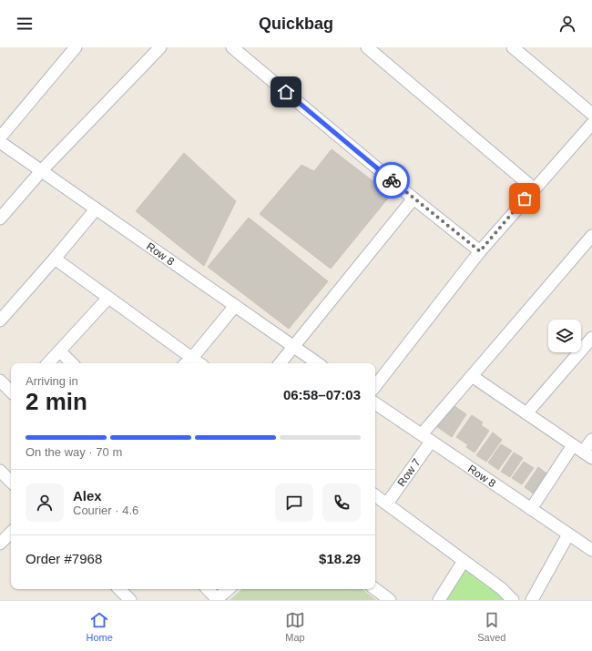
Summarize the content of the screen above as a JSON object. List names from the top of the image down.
{
  "streets": {
    "street": ["Row 8", "Row 7"]
  },
  "crossings": [
    ["Row 8", "Row 7"]
  ],
  "page": {
    "header": "Quickbag",
    "heading": ["2 min", "Arriving in", "06:58–07:03"],
    "panel": [
      "Alex",
      "Courier · 4.6",
      "Order #7968",
      "$18.29"
    ],
    "bar": "On the way · 70 m",
    "tabs": ["Home", "Map", "Saved"]
  }
}
